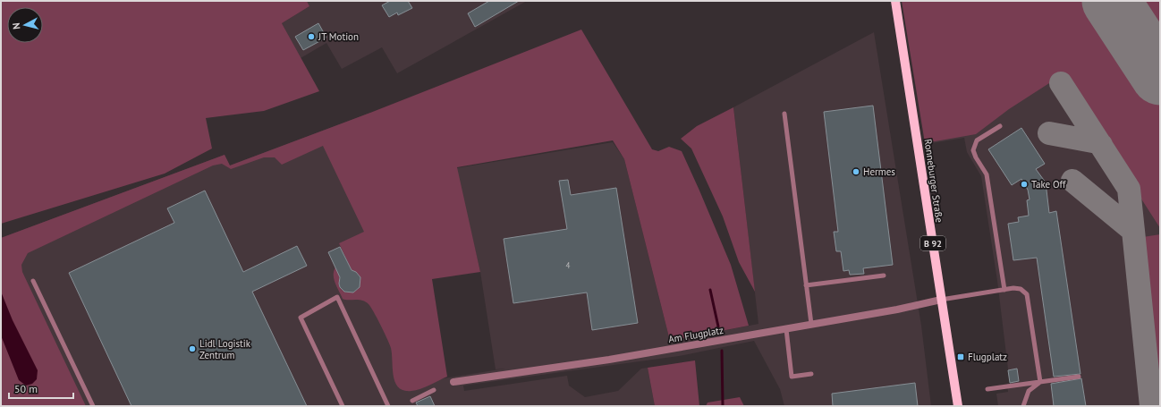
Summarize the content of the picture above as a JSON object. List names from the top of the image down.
{
  "streets": {
    "main road": ["Ronneburger Straße", "B 92"],
    "street": ["Am Flugplatz"]
  },
  "crossings": [
    ["Ronneburger Straße", "Am Flugplatz"]
  ],
  "places": {
    "other": [
      "JT Motion",
      "Hermes",
      "Take Off",
      "Lidl Logistik Zentrum"
    ],
    "transit": ["Flugplatz"]
  },
  "house_numbers": ["4"],
  "scale_bar": "50 m",
  "north": "left"
}
